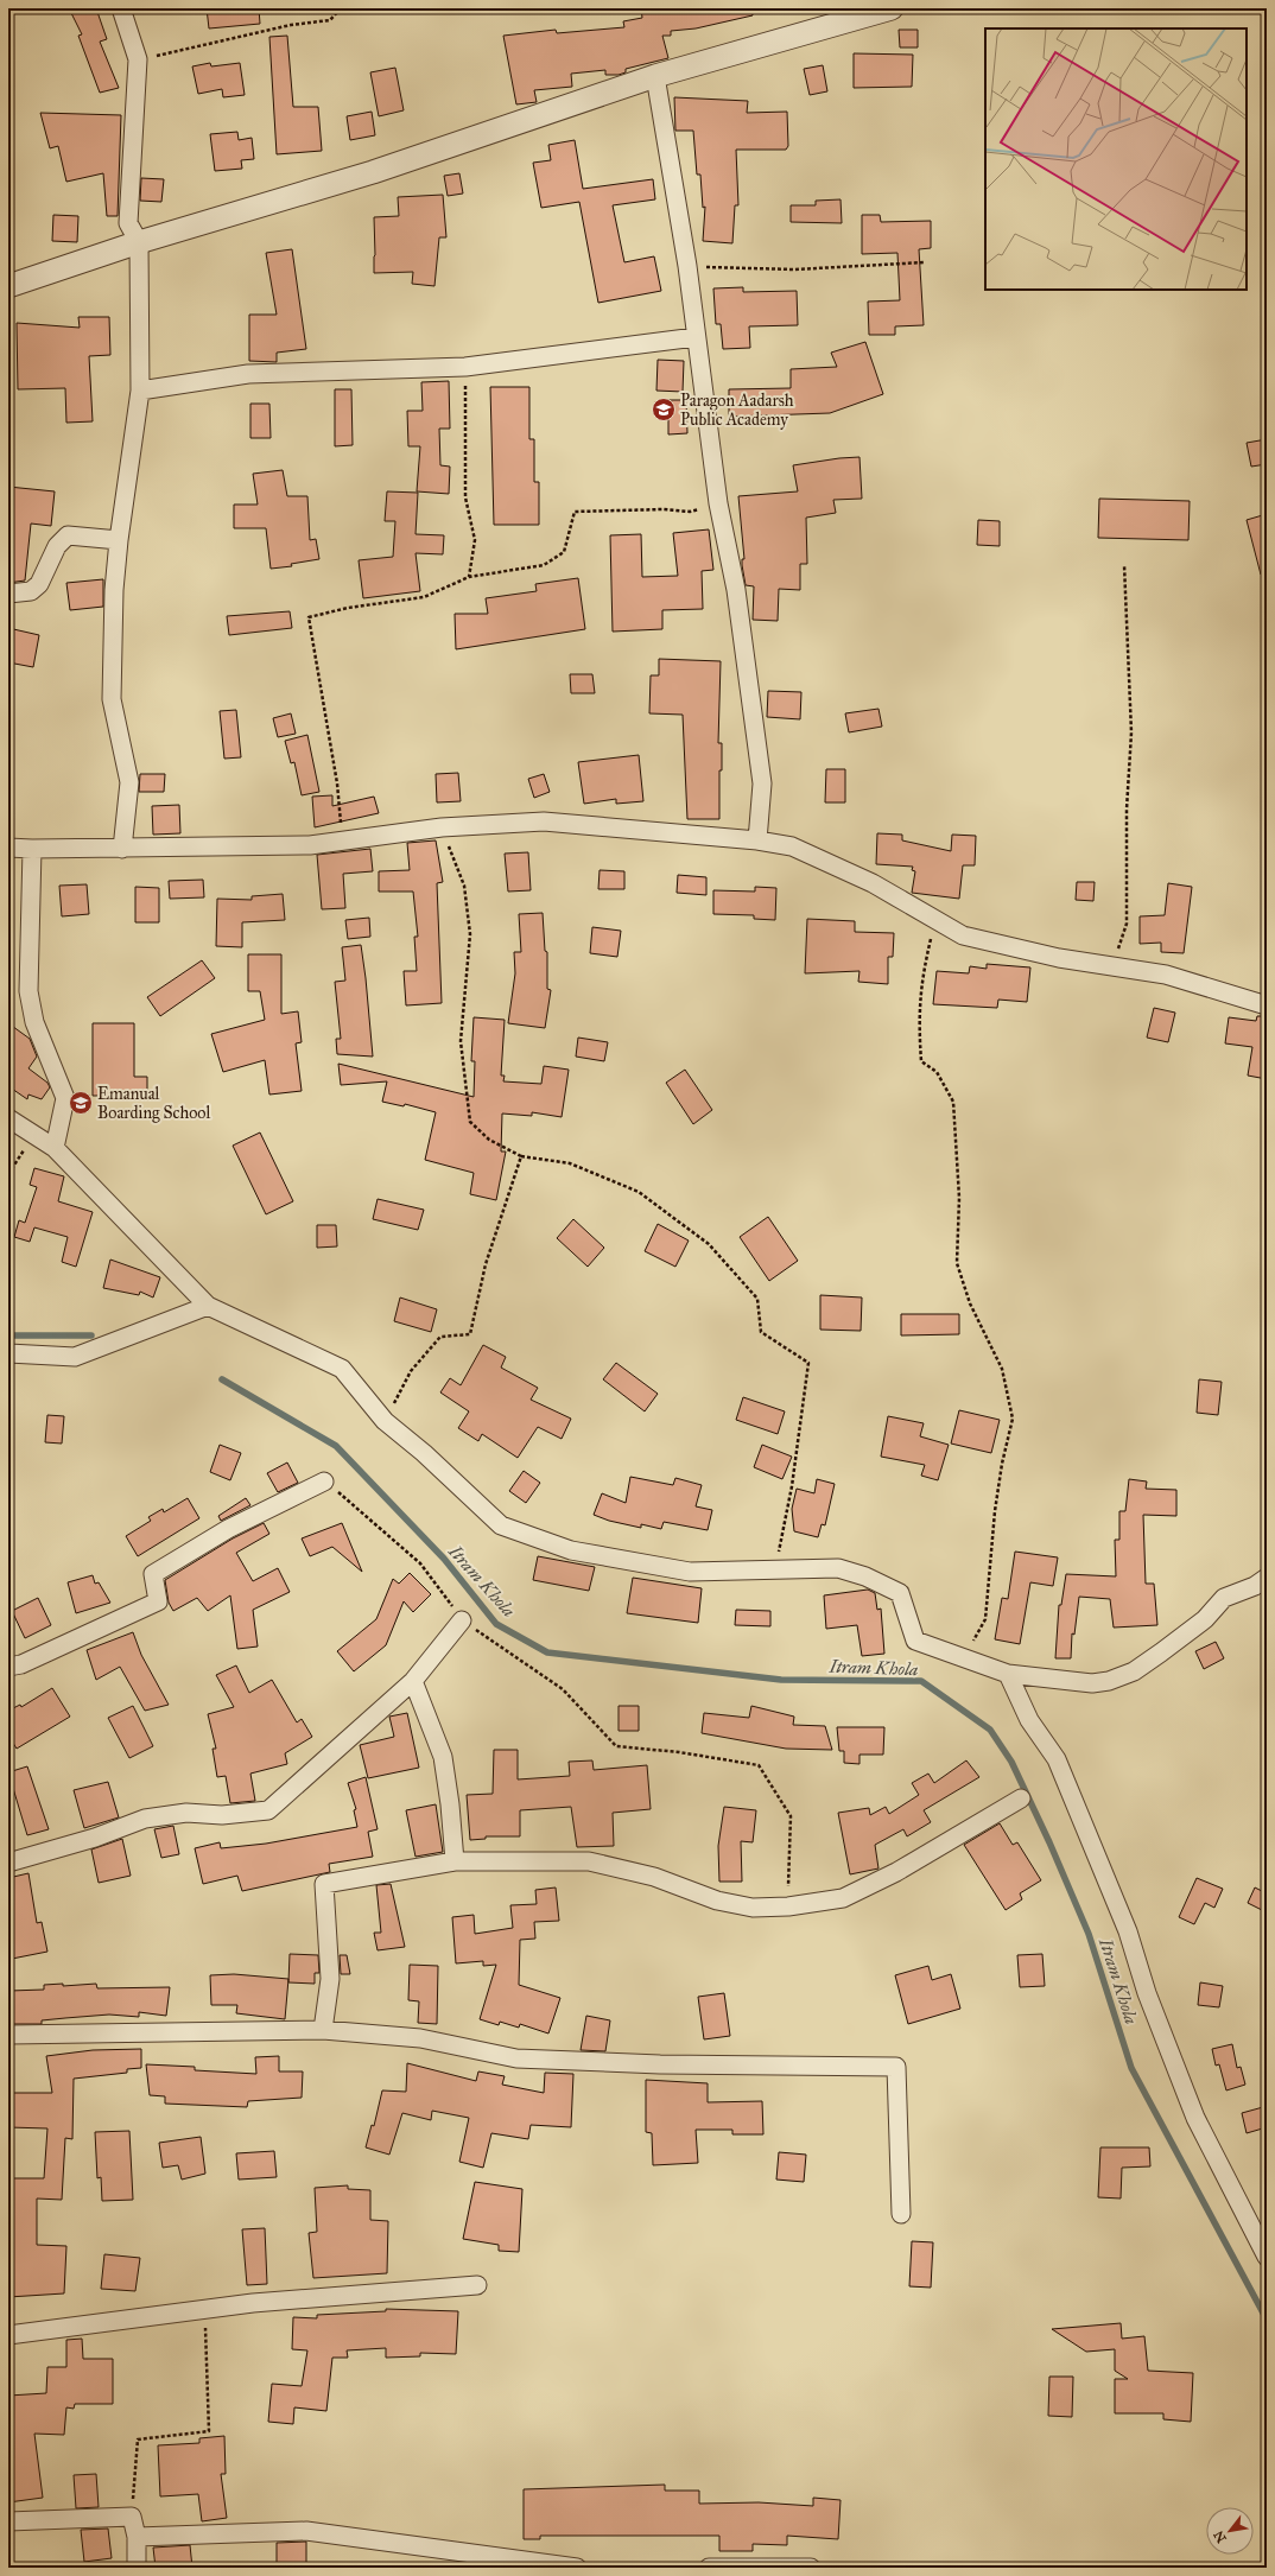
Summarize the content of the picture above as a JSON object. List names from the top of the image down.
{
  "water": ["Itram Khola"],
  "places": {
    "school or university": ["Paragon Aadarsh Public Academy", "Emanual Boarding School"]
  },
  "north": "bottom left"
}
